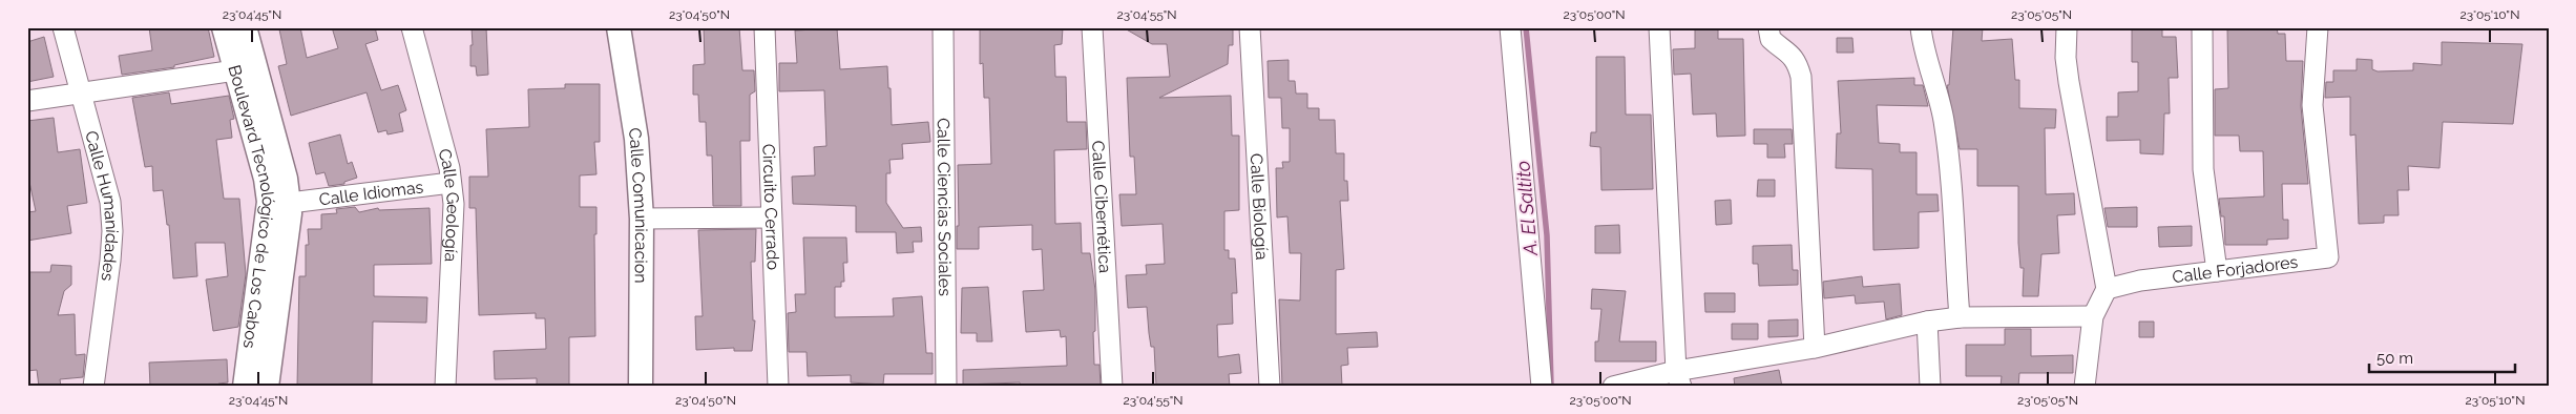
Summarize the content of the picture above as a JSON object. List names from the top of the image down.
{
  "streets": {
    "street": [
      "Calle Idiomas",
      "Calle Geología",
      "Calle Humanidades",
      "Calle Comunicacion",
      "Boulevard Tecnológico de Los Cabos",
      "Circuito Cerrado",
      "Calle Ciencias Sociales",
      "Calle Cibernética",
      "Calle Biología",
      "Calle Forjadores"
    ]
  },
  "crossings": [
    ["Calle Idiomas", "Calle Geología"],
    ["Calle Idiomas", "Boulevard Tecnológico de Los Cabos"]
  ],
  "water": ["A. El Saltito"],
  "scale_bar": "50 m",
  "coordinates": [
    "23°04'45\"N",
    "23°04'50\"N",
    "23°04'55\"N",
    "23°05'00\"N",
    "23°05'05\"N",
    "23°05'10\"N"
  ]
}
